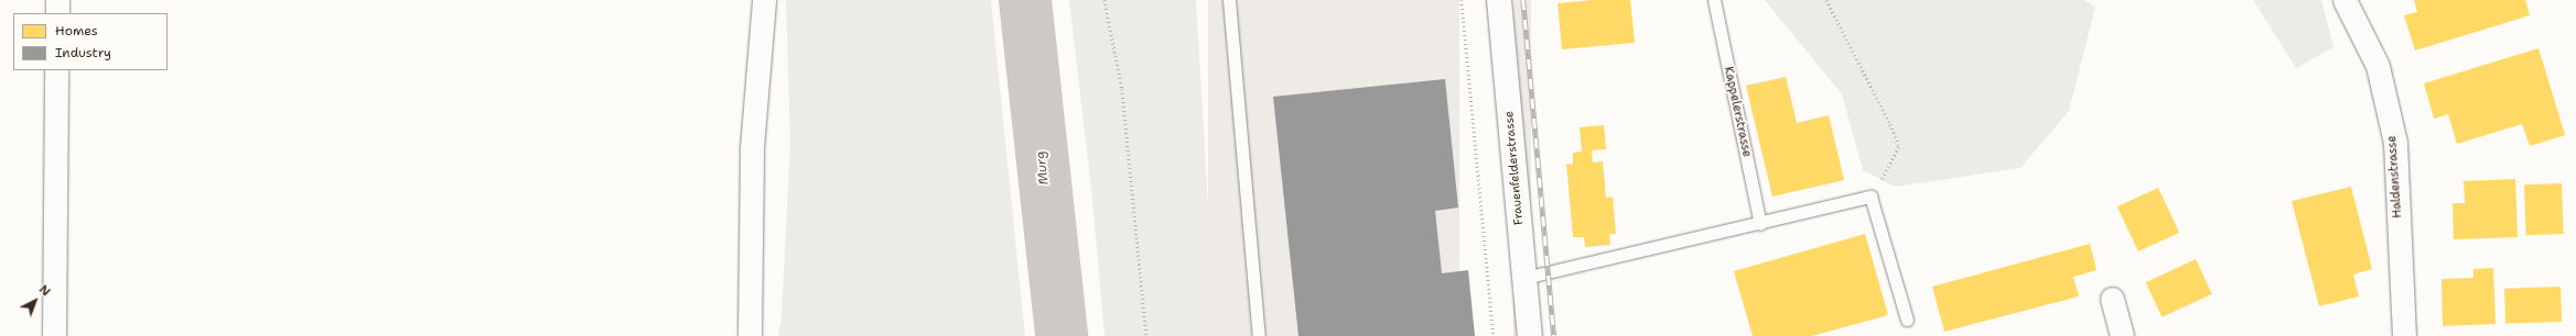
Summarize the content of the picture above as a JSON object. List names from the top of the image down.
{
  "streets": {
    "main road": ["Frauenfelderstrasse"],
    "street": ["Haldenstrasse"],
    "lane": ["Kappelerstrasse"]
  },
  "water": ["Murg"],
  "legend": ["Homes", "Industry"],
  "north": "top right"
}
